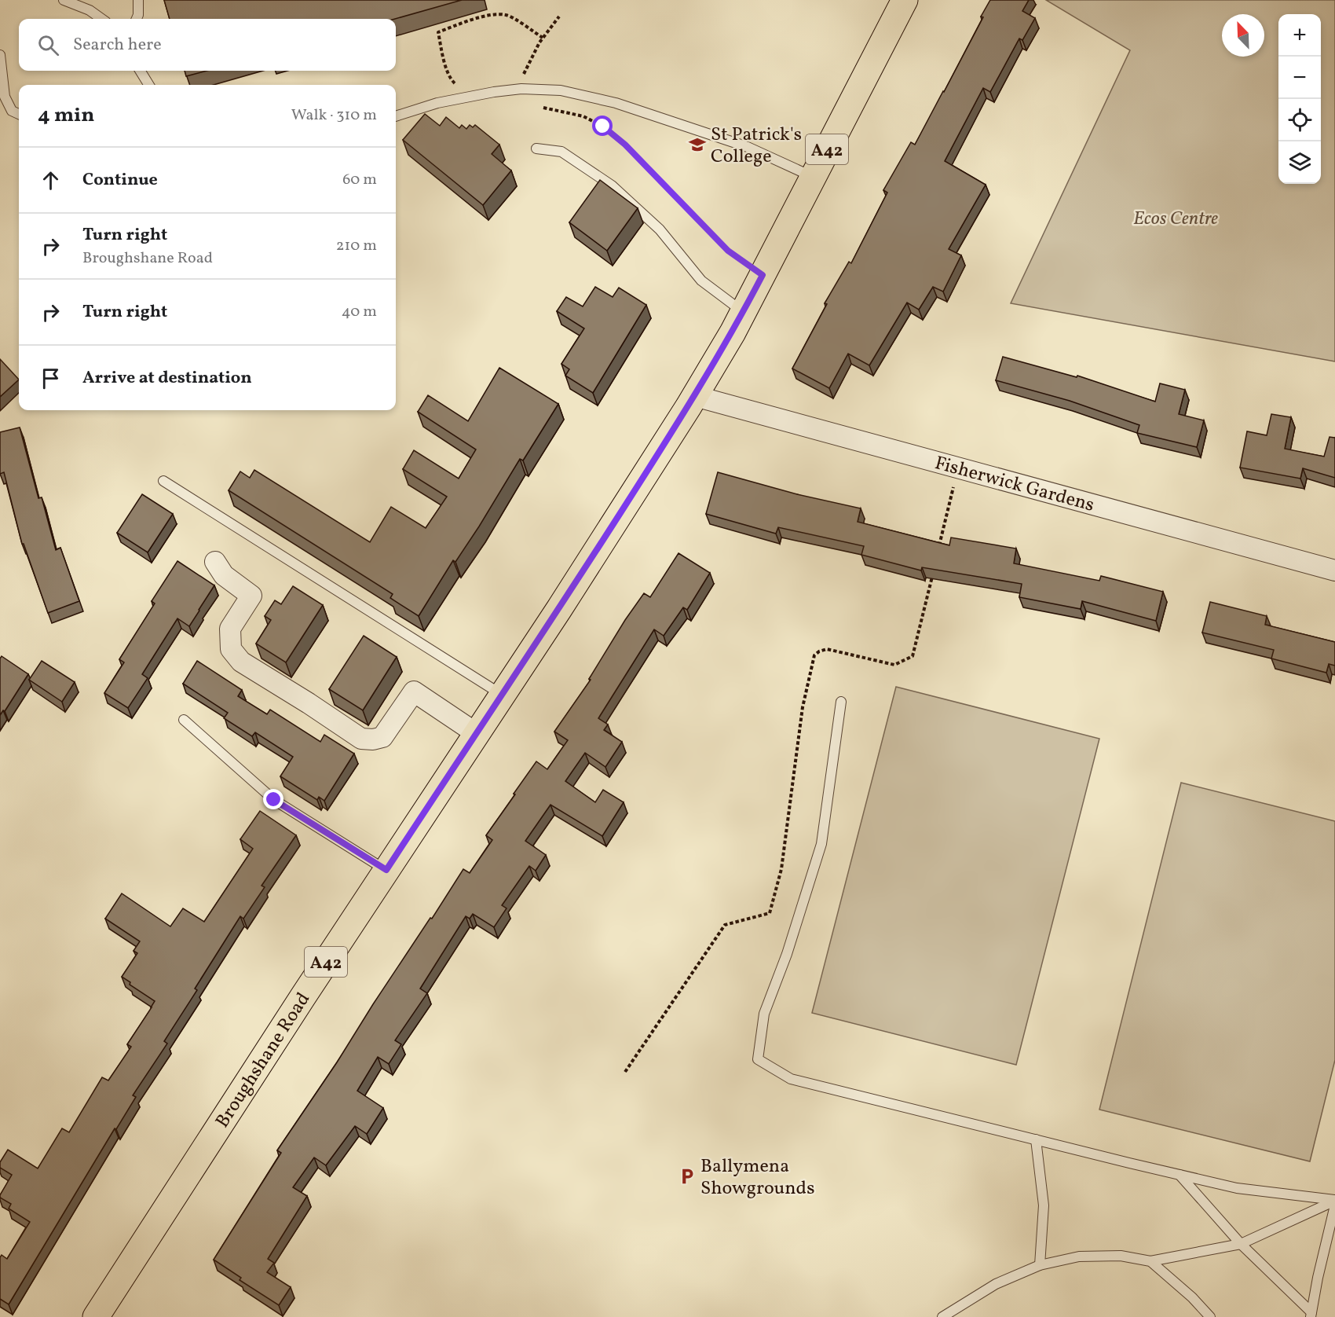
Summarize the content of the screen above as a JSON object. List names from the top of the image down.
{
  "streets": {
    "main road": ["A42", "Broughshane Road"],
    "street": ["Fisherwick Gardens"]
  },
  "crossings": [
    ["Fisherwick Gardens", "Broughshane Road"]
  ],
  "parks": ["Ecos Centre"],
  "places": {
    "school or university": ["St Patrick's College"],
    "parking": ["Ballymena Showgrounds"]
  },
  "north": "top left",
  "page": {
    "map_buttons": ["+", "−"],
    "search": "Search here",
    "heading": ["4 min", "Walk · 310 m"],
    "list": [
      ["Continue", "60 m"],
      ["Turn right", "Broughshane Road", "210 m"],
      ["Turn right", "40 m"],
      "Arrive at destination"
    ]
  }
}
